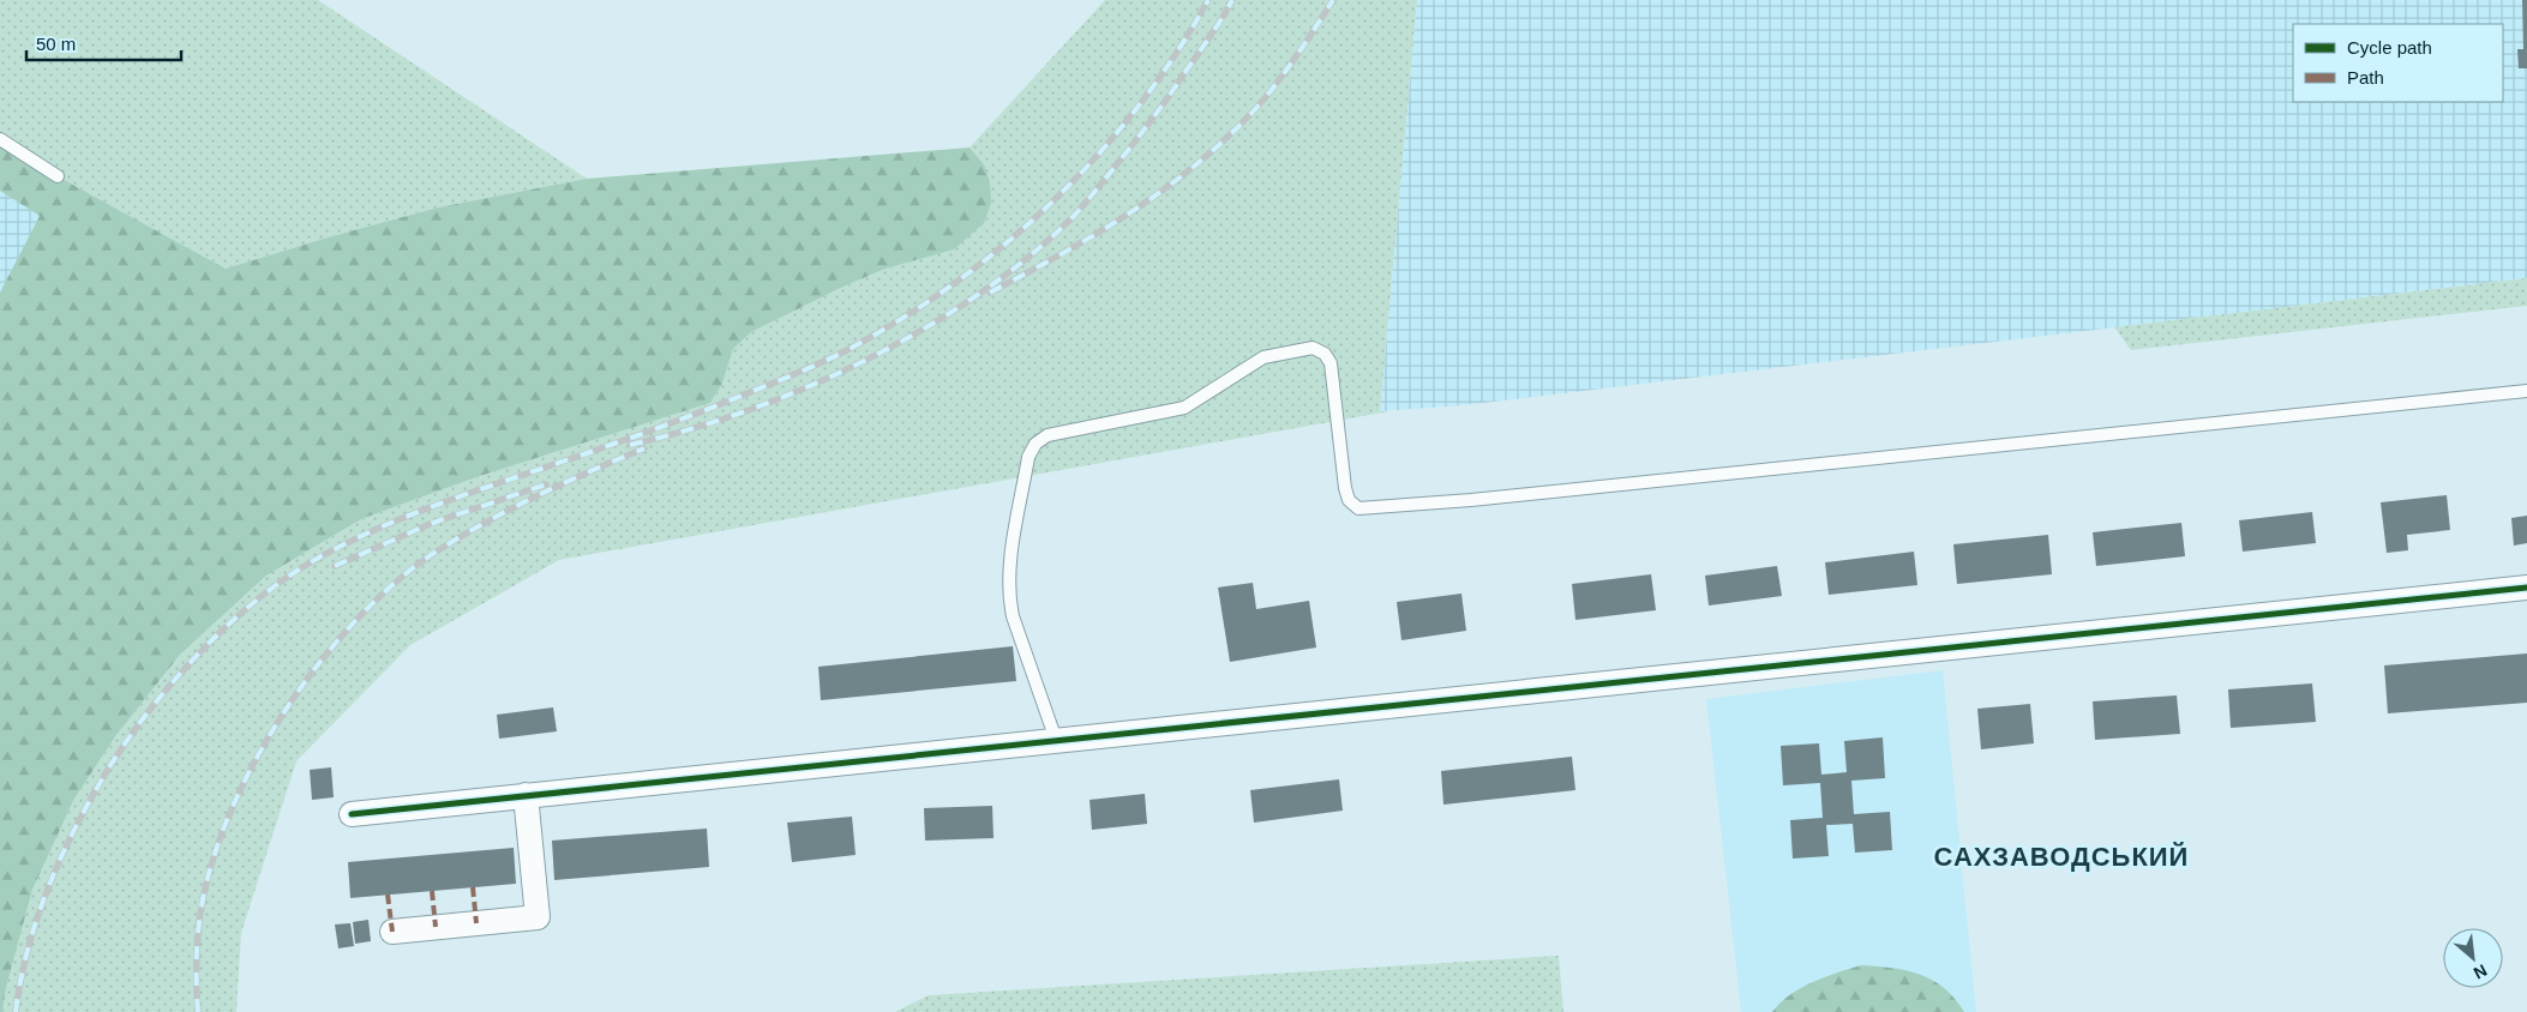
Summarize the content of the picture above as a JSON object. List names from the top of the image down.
{
  "districts": ["САХЗАВОДСЬКИЙ"],
  "legend": ["Cycle path", "Path"],
  "scale_bar": "50 m",
  "north": "bottom right"
}
